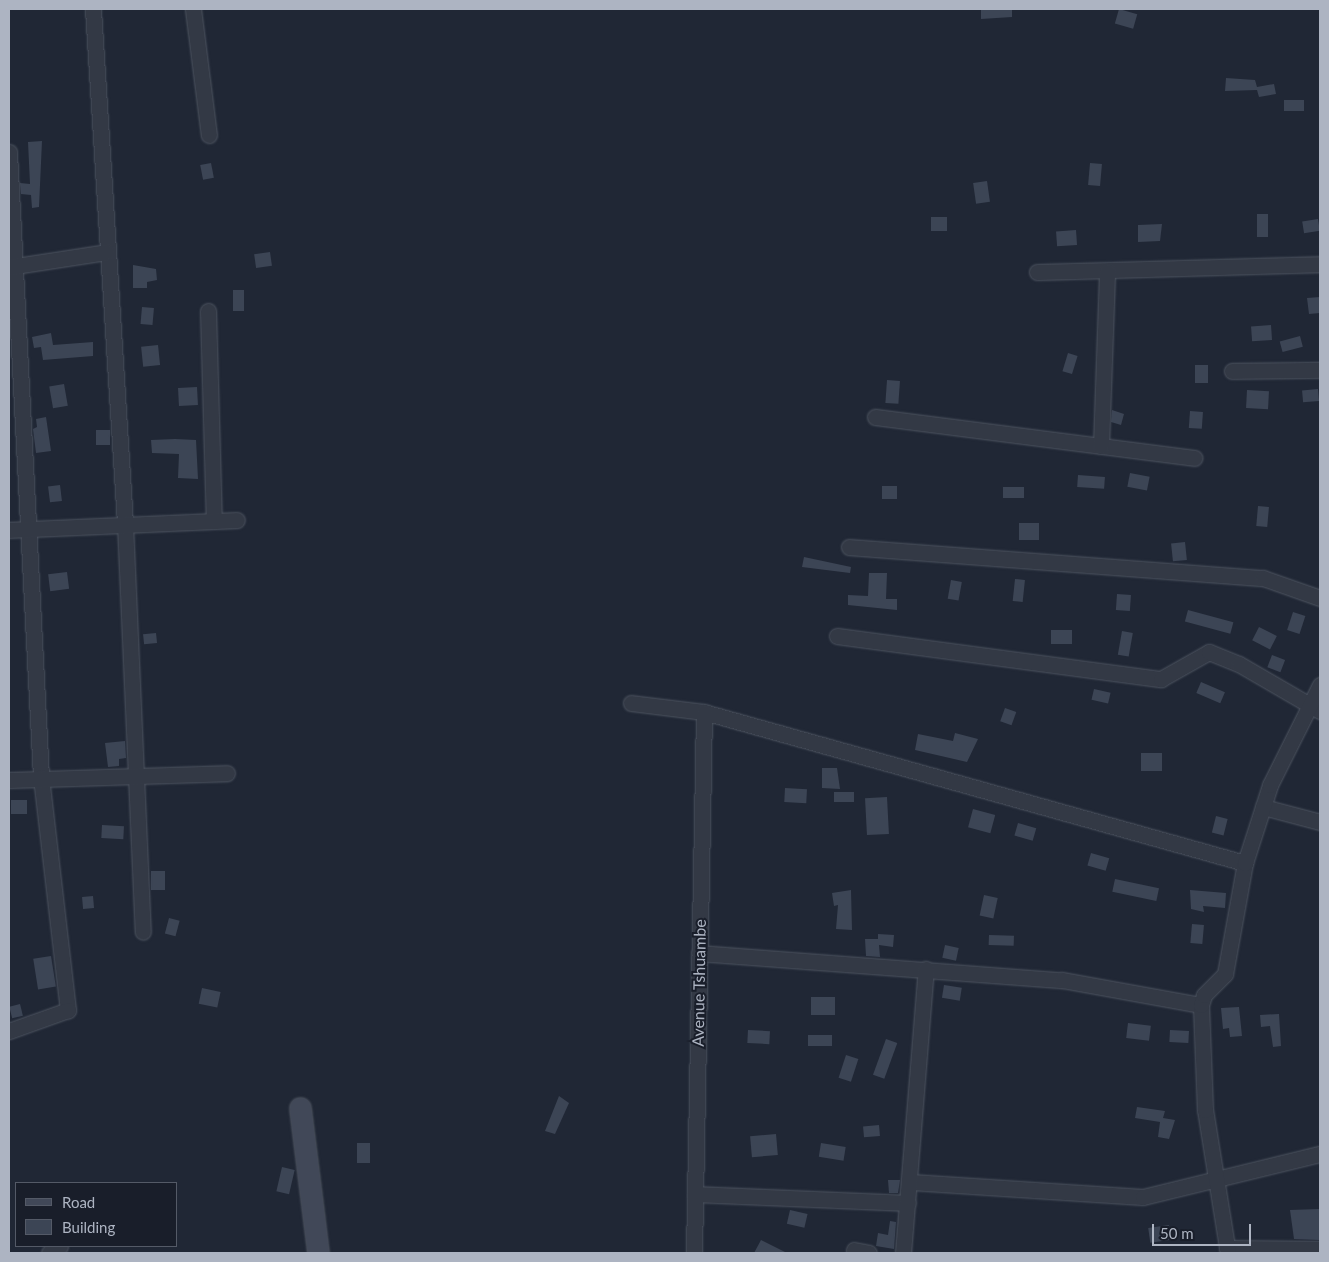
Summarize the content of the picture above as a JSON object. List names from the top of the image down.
{
  "streets": {
    "street": ["Avenue Tshuambe"]
  },
  "legend": ["Road", "Building"],
  "scale_bar": "50 m"
}
